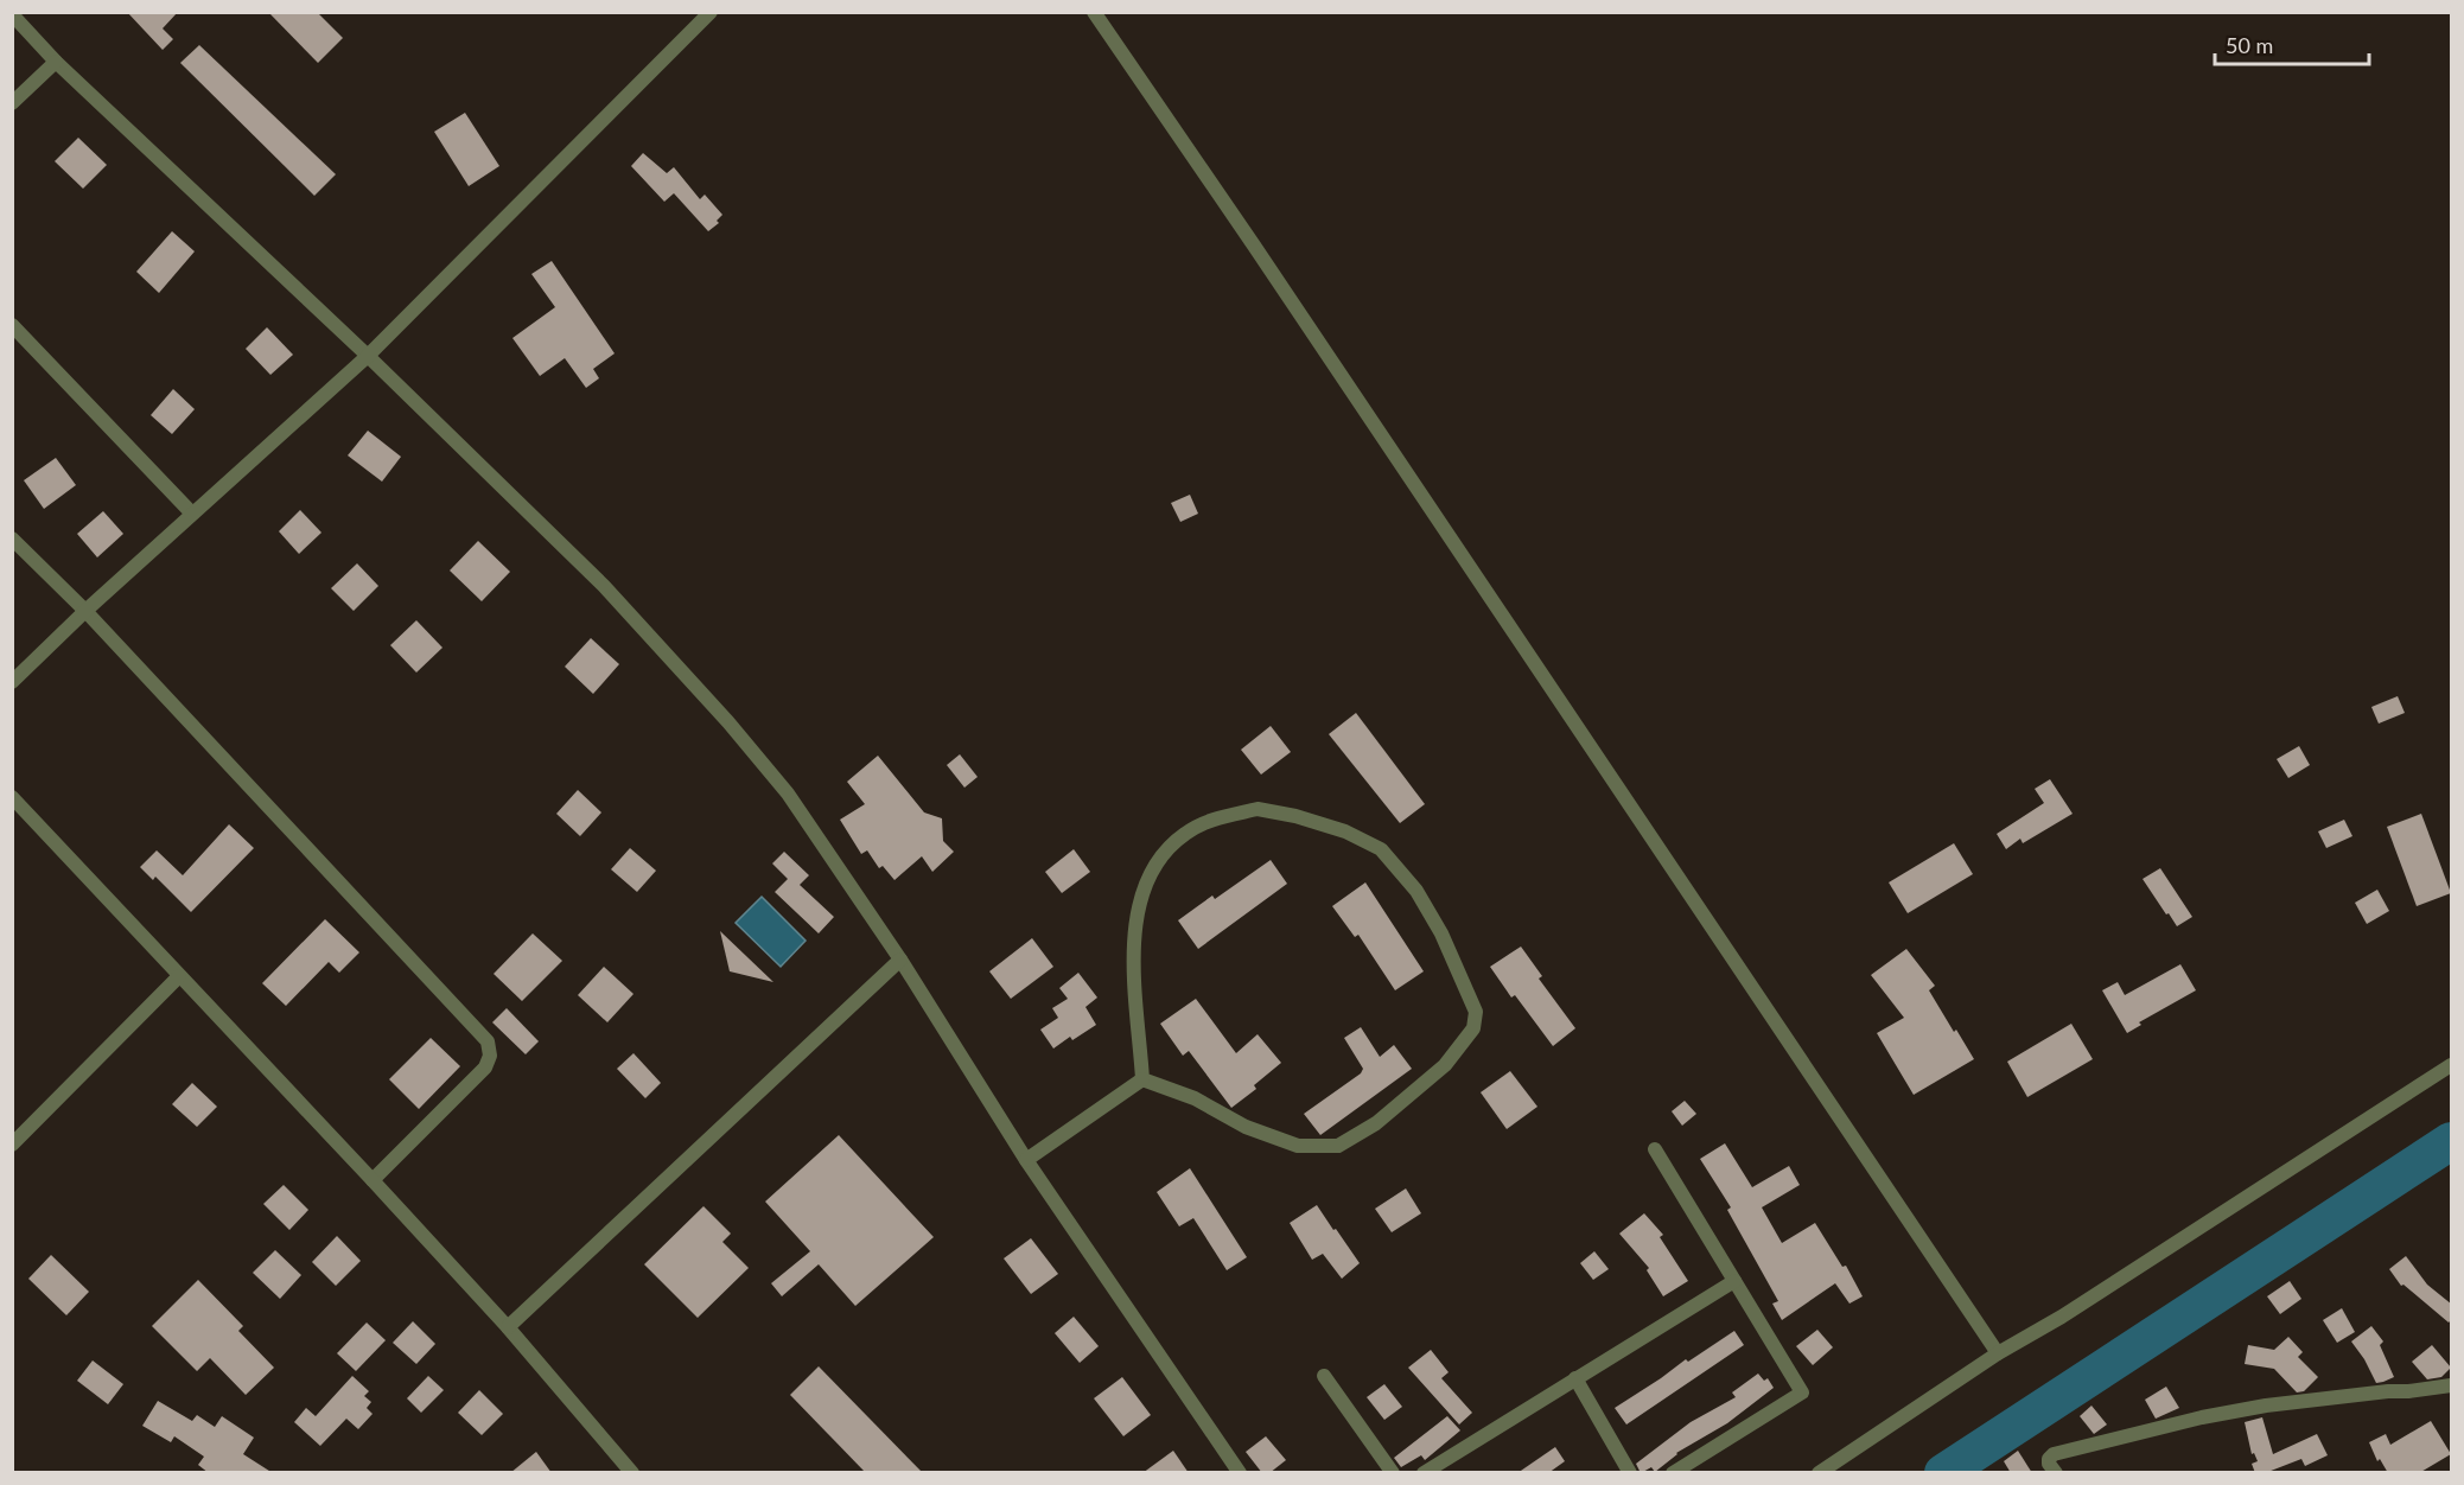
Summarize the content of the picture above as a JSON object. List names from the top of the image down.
{
  "scale_bar": "50 m"
}
